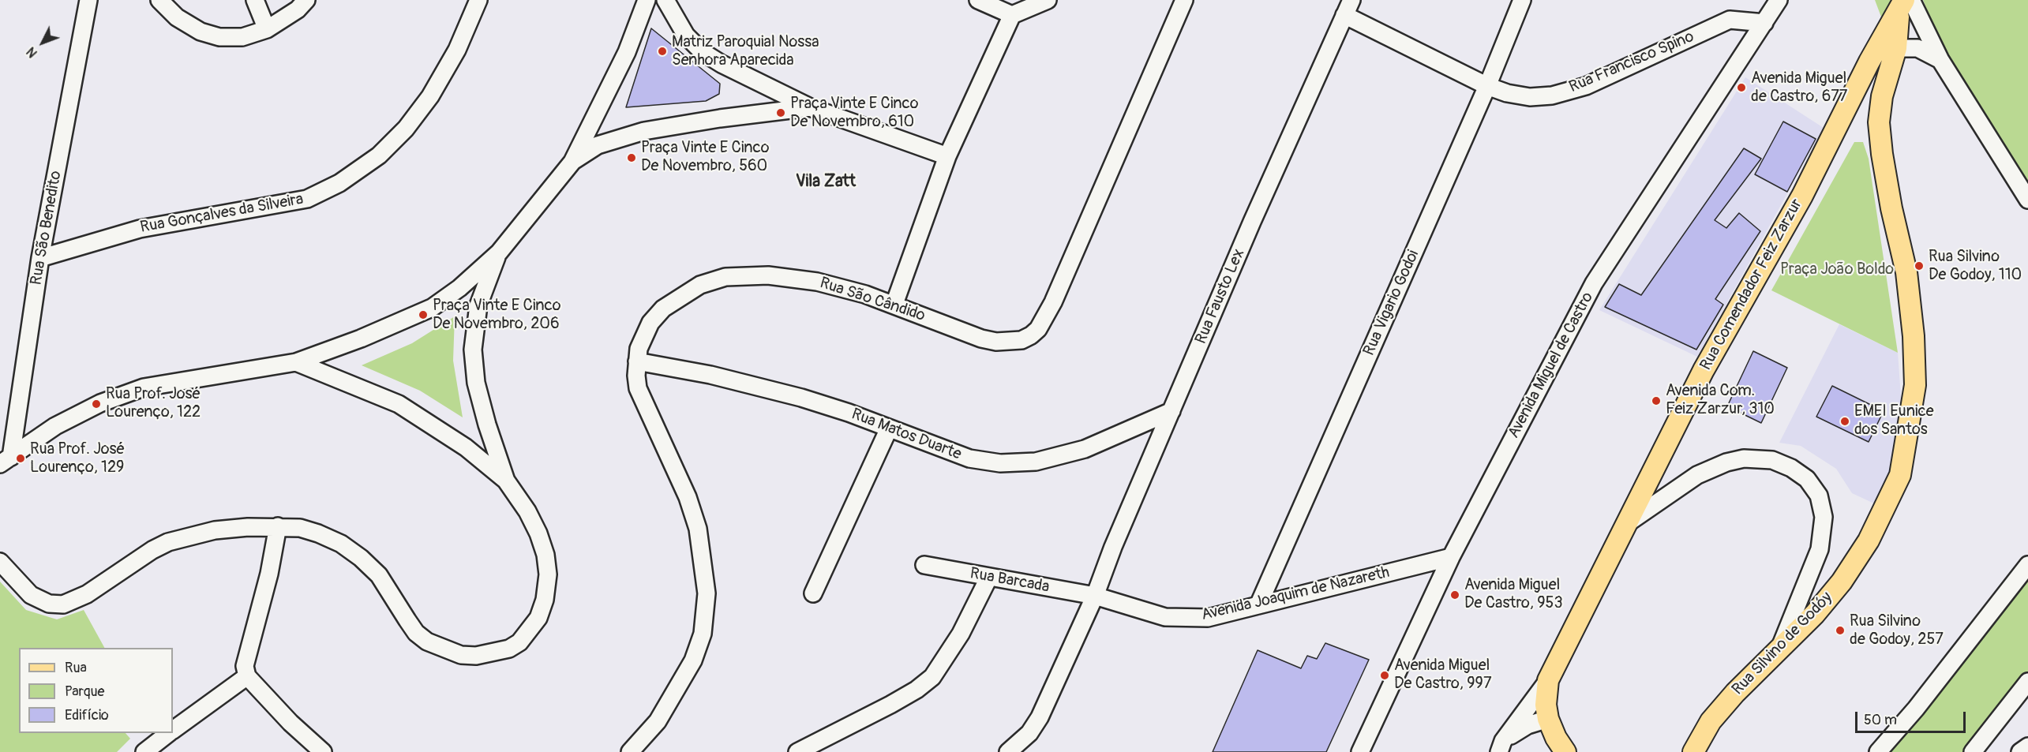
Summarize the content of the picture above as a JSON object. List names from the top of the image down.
{
  "streets": {
    "main road": ["Rua Comendador Feiz Zarzur", "Rua Silvino de Godóy"],
    "street": [
      "Rua Francisco Spino",
      "Rua Gonçalves da Silveira",
      "Rua São Benedito",
      "Rua Fausto Lex",
      "Rua São Cândido",
      "Rua Vigario Godoi",
      "Avenida Miguel de Castro",
      "Rua Matos Duarte",
      "Rua Barcada",
      "Avenida Joaquim de Nazareth"
    ]
  },
  "crossings": [
    ["Rua Francisco Spino", "Rua Fausto Lex"],
    ["Rua Francisco Spino", "Rua Vigario Godoi"],
    ["Rua Francisco Spino", "Avenida Miguel de Castro"],
    ["Rua Gonçalves da Silveira", "Rua São Benedito"],
    ["Rua Comendador Feiz Zarzur", "Rua Silvino de Godóy"],
    ["Rua Fausto Lex", "Rua Matos Duarte"],
    ["Rua Fausto Lex", "Rua Barcada"],
    ["Rua Fausto Lex", "Avenida Joaquim de Nazareth"],
    ["Rua São Cândido", "Rua Matos Duarte"],
    ["Rua Vigario Godoi", "Avenida Joaquim de Nazareth"],
    ["Avenida Miguel de Castro", "Avenida Joaquim de Nazareth"],
    ["Rua Barcada", "Avenida Joaquim de Nazareth"]
  ],
  "districts": ["Vila Zatt"],
  "parks": ["Praça João Boldo"],
  "places": [
    "Matriz Paroquial Nossa Senhora Aparecida",
    "Avenida Miguel de Castro, 677",
    "Praça Vinte E Cinco De Novembro, 610",
    "Praça Vinte E Cinco De Novembro, 560",
    "Rua Silvino De Godoy, 110",
    "Praça Vinte E Cinco De Novembro, 206",
    "Avenida Com. Feiz Zarzur, 310",
    "Rua Prof. José Lourenço, 122",
    "EMEI Eunice dos Santos",
    "Rua Prof. José Lourenço, 129",
    "Avenida Miguel De Castro, 953",
    "Rua Silvino de Godoy, 257",
    "Avenida Miguel De Castro, 997"
  ],
  "legend": ["Rua", "Parque", "Edifício"],
  "scale_bar": "50 m",
  "north": "bottom left"
}
